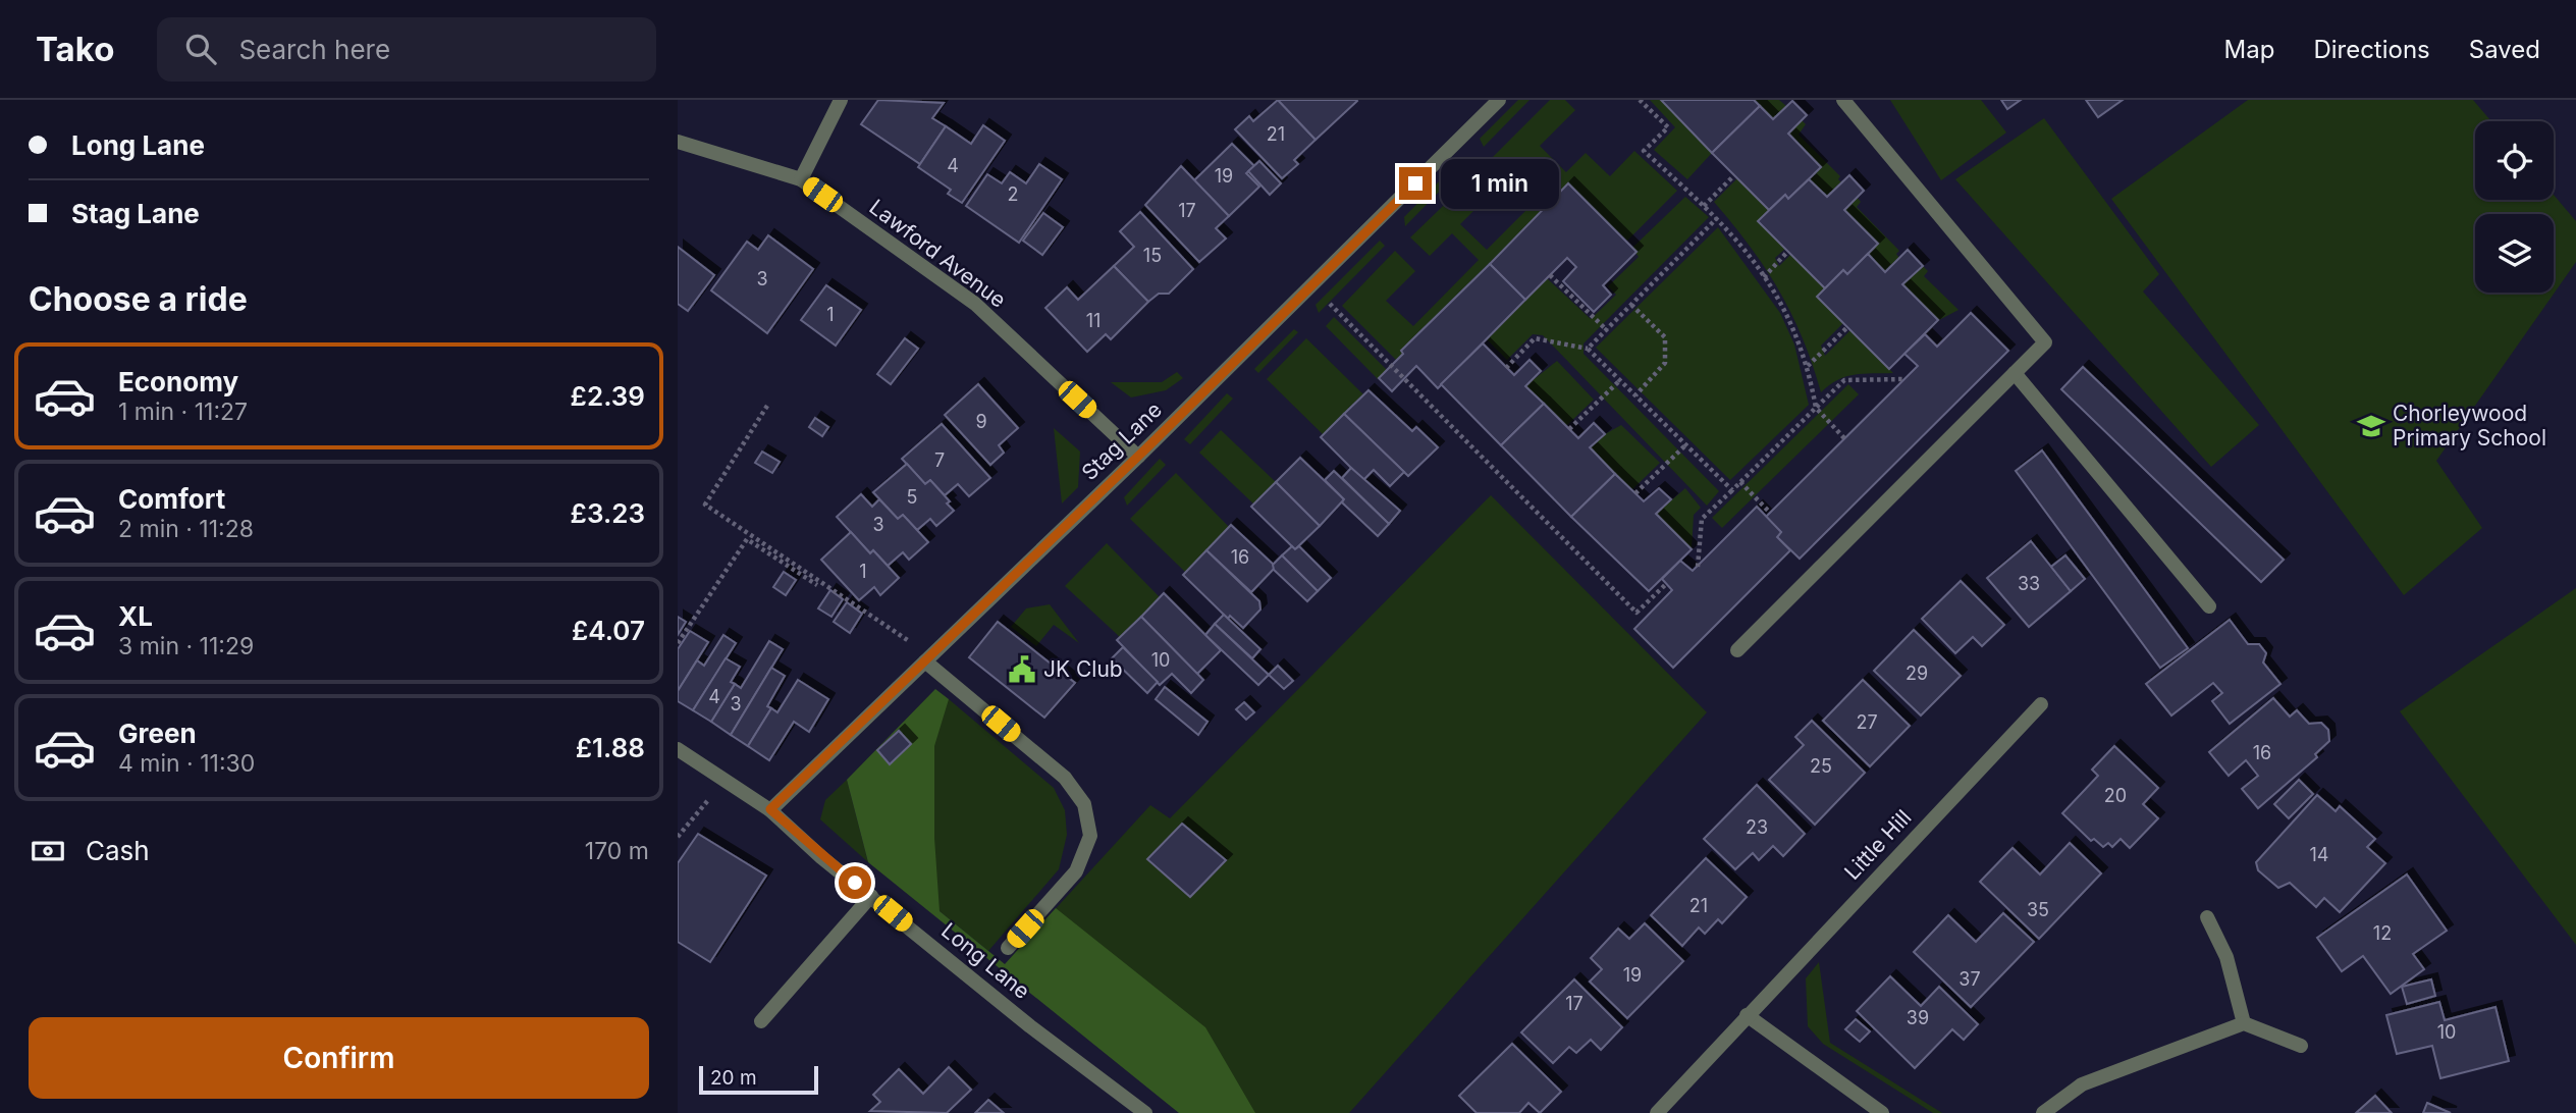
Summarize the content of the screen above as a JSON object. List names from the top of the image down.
{
  "streets": {
    "street": [
      "Lawford Avenue",
      "Stag Lane",
      "Little Hill",
      "Long Lane"
    ]
  },
  "crossings": [
    ["Lawford Avenue", "Stag Lane"],
    ["Stag Lane", "Long Lane"]
  ],
  "places": {
    "school or university": ["Chorleywood Primary School"],
    "public building": ["JK Club"]
  },
  "house_numbers": [
    "21",
    "4",
    "19",
    "2",
    "17",
    "15",
    "3",
    "1",
    "11",
    "9",
    "7",
    "5",
    "3",
    "16",
    "1",
    "33",
    "10",
    "29",
    "4",
    "3",
    "27",
    "16",
    "25",
    "20",
    "23",
    "14",
    "21",
    "35",
    "12",
    "19",
    "37",
    "17",
    "39",
    "10"
  ],
  "scale_bar": "20 m",
  "page": {
    "header": "Tako",
    "search": "Search here",
    "nav": ["Map", "Directions", "Saved"],
    "banner": ["Long Lane", "Stag Lane"],
    "bubble": "1 min",
    "heading": "Choose a ride",
    "list": [
      {
        "name": "Economy",
        "note": "1 min · 11:27",
        "value": "£2.39"
      },
      {
        "name": "Comfort",
        "note": "2 min · 11:28",
        "value": "£3.23"
      },
      {
        "name": "XL",
        "note": "3 min · 11:29",
        "value": "£4.07"
      },
      {
        "name": "Green",
        "note": "4 min · 11:30",
        "value": "£1.88"
      }
    ],
    "pay": ["Cash", "170 m"],
    "buttons": "Confirm",
    "scale": "20 m"
  }
}
